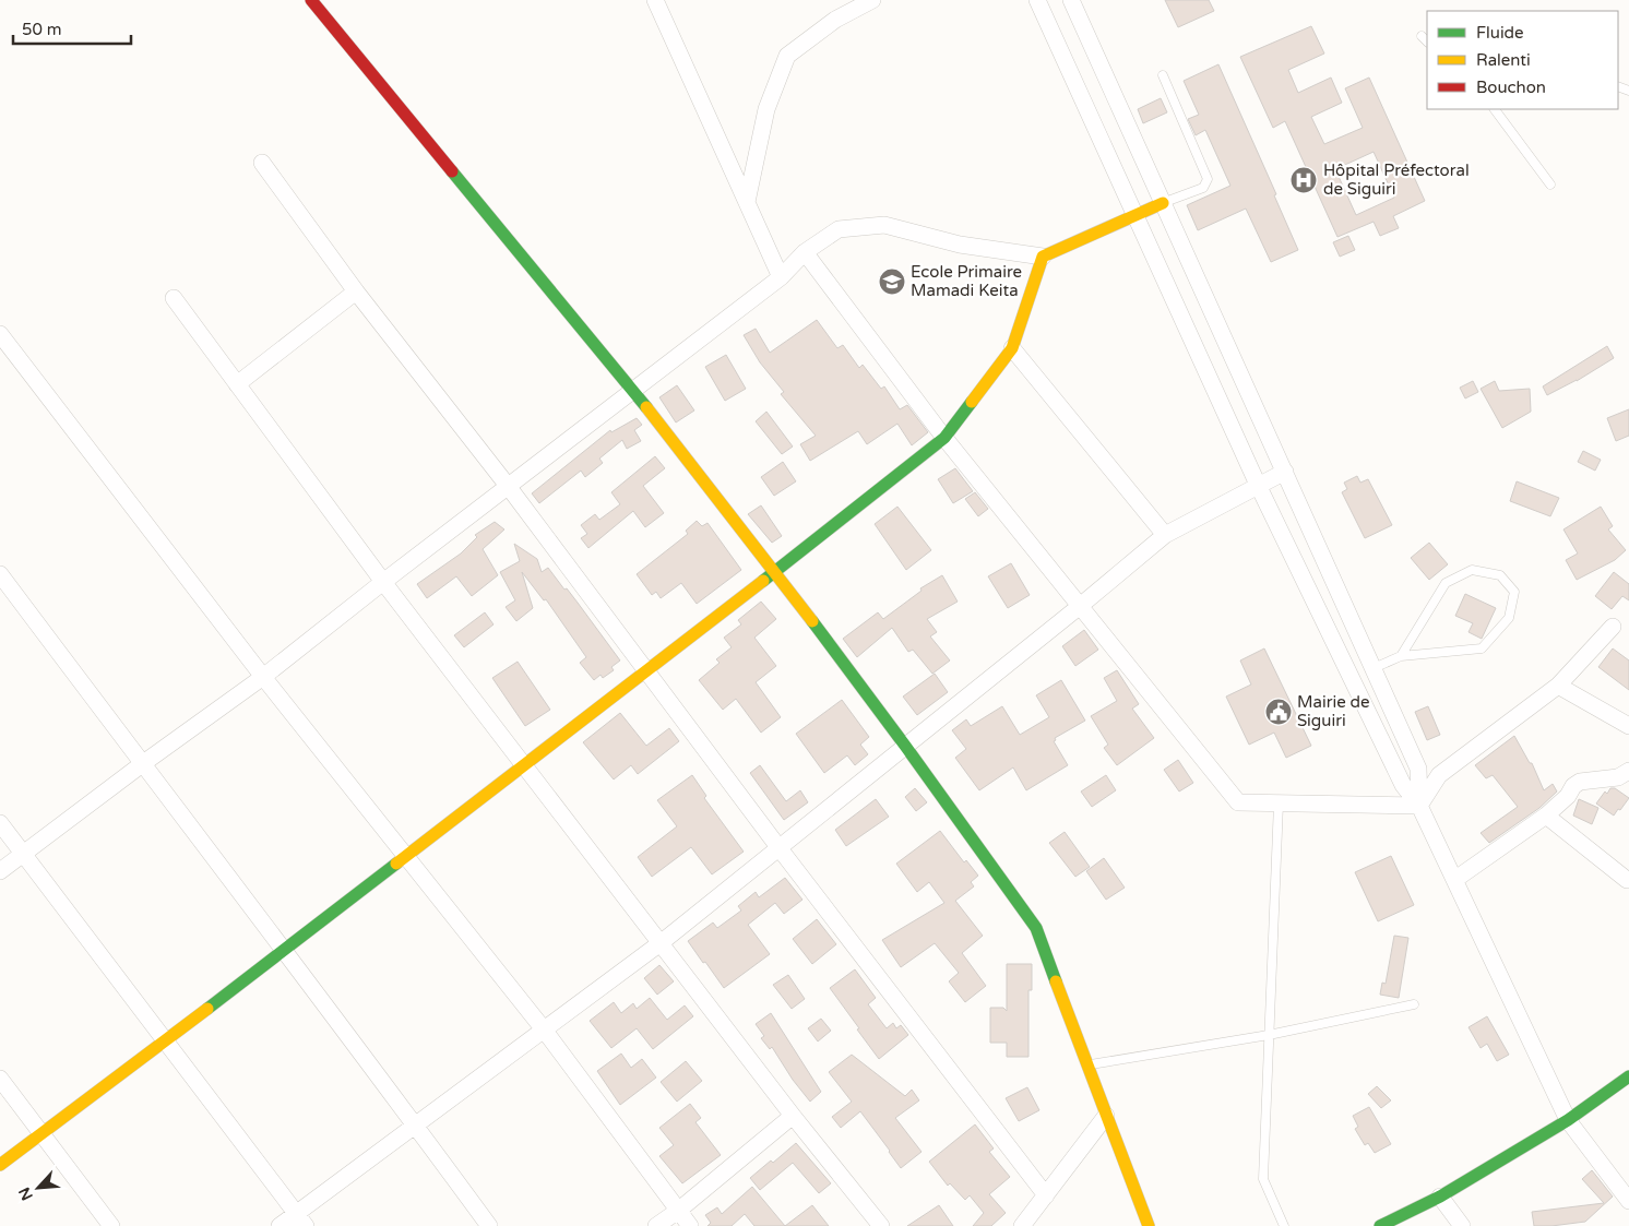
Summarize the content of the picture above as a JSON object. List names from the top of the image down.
{
  "places": {
    "hospital": ["Hôpital Préfectoral de Siguiri"],
    "school or university": ["Ecole Primaire Mamadi Keita"],
    "public building": ["Mairie de Siguiri"]
  },
  "legend": ["Fluide", "Ralenti", "Bouchon"],
  "scale_bar": "50 m",
  "north": "bottom left"
}
